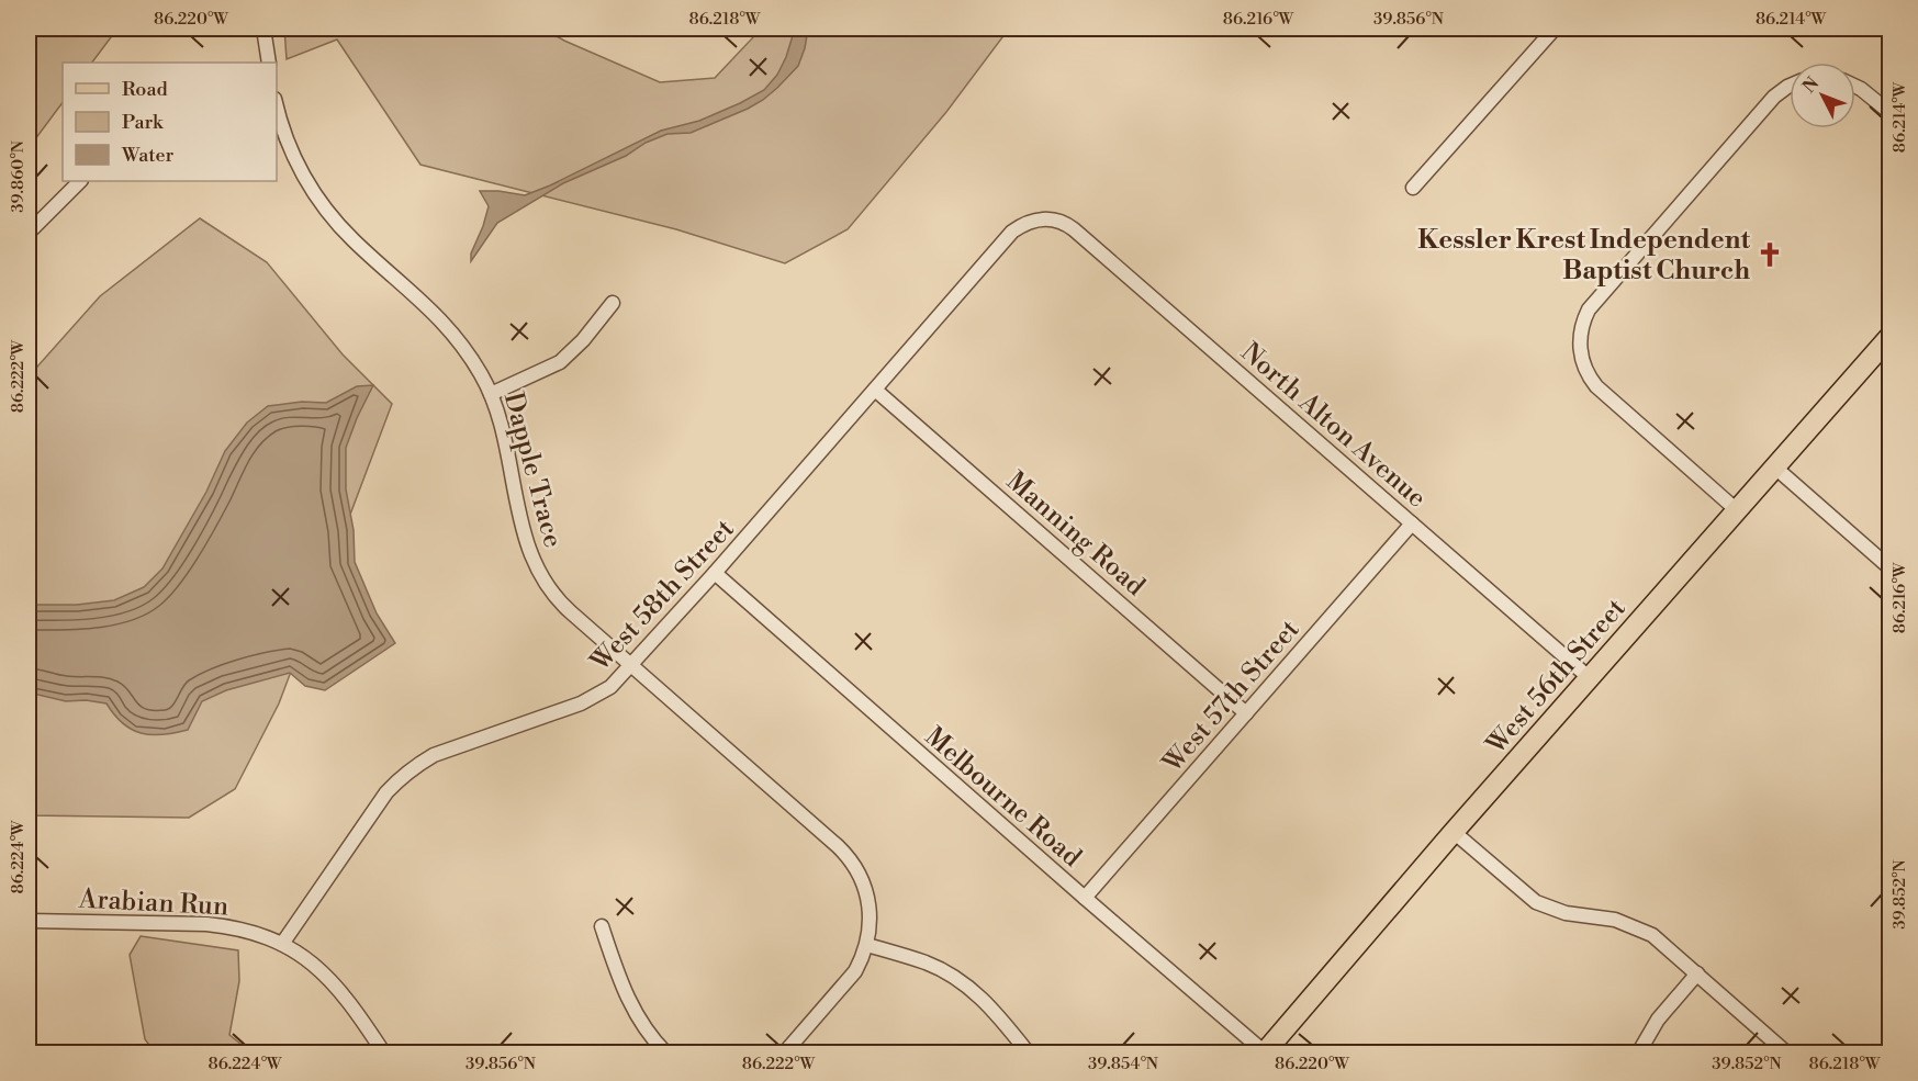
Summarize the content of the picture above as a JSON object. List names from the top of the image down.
{
  "streets": {
    "main road": ["West 56th Street"],
    "street": [
      "North Alton Avenue",
      "Dapple Trace",
      "Manning Road",
      "West 58th Street",
      "West 57th Street",
      "Melbourne Road",
      "Arabian Run"
    ]
  },
  "crossings": [
    ["North Alton Avenue", "West 58th Street"],
    ["North Alton Avenue", "West 56th Street"],
    ["North Alton Avenue", "West 57th Street"],
    ["Dapple Trace", "West 58th Street"],
    ["Manning Road", "West 58th Street"],
    ["Manning Road", "West 57th Street"],
    ["West 58th Street", "Melbourne Road"],
    ["West 58th Street", "Arabian Run"],
    ["West 56th Street", "Melbourne Road"],
    ["West 57th Street", "Melbourne Road"]
  ],
  "places": {
    "church": ["Kessler Krest Independent Baptist Church"]
  },
  "legend": ["Road", "Park", "Water"],
  "north": "top left",
  "coordinates": [
    "86.220°W",
    "86.218°W",
    "86.216°W",
    "39.856°N",
    "86.214°W",
    "39.860°N",
    "86.222°W",
    "86.224°W",
    "39.852°N",
    "39.854°N"
  ]
}
